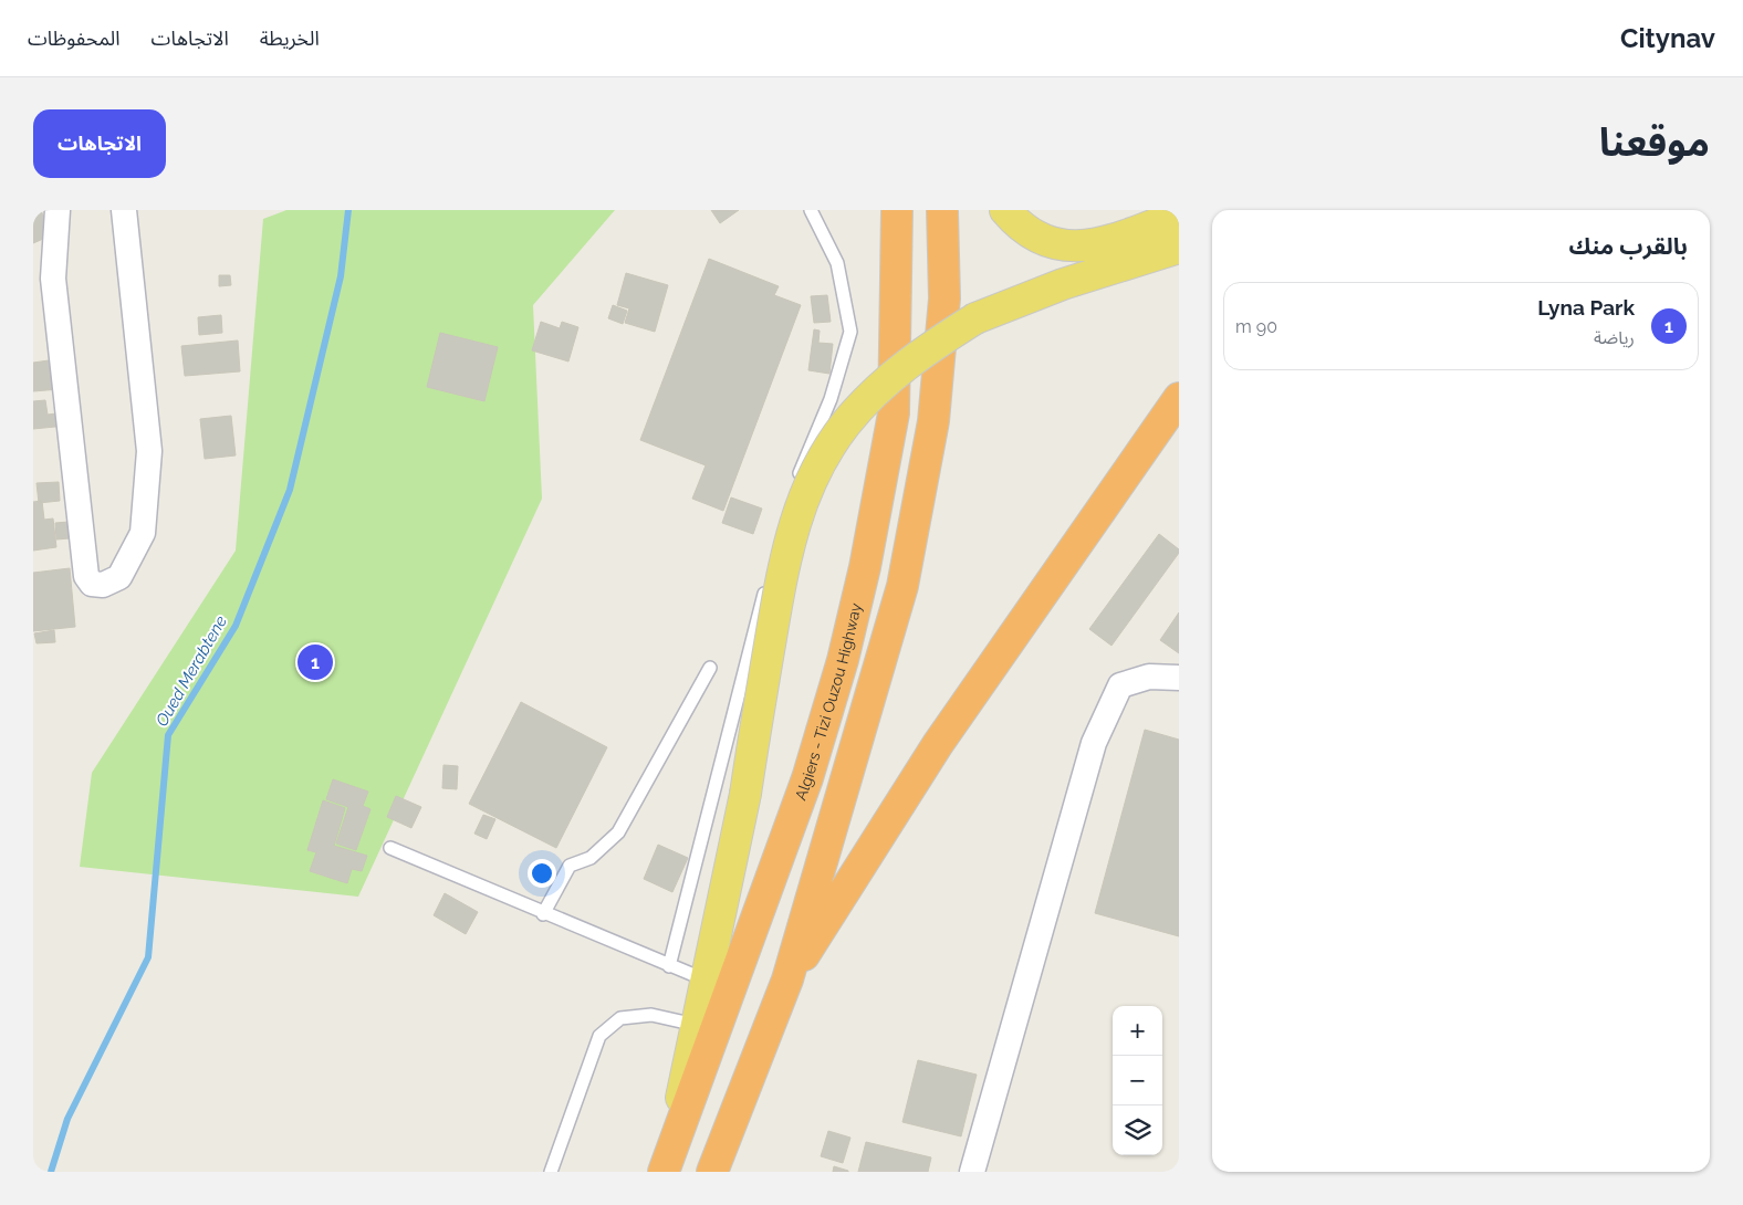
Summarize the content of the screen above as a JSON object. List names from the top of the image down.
{
  "streets": {
    "highway": ["Algiers - Tizi Ouzou Highway"]
  },
  "water": ["Oued Merabtene"],
  "page": {
    "header": "Citynav",
    "nav": ["الخريطة", "الاتجاهات", "المحفوظات"],
    "title": "موقعنا",
    "buttons": "الاتجاهات",
    "heading": "بالقرب منك",
    "list": [
      {
        "mark": "1",
        "name": "Lyna Park",
        "note": "رياضة",
        "value": "90 m"
      }
    ],
    "pins": "1",
    "map_buttons": ["+", "−"]
  }
}
